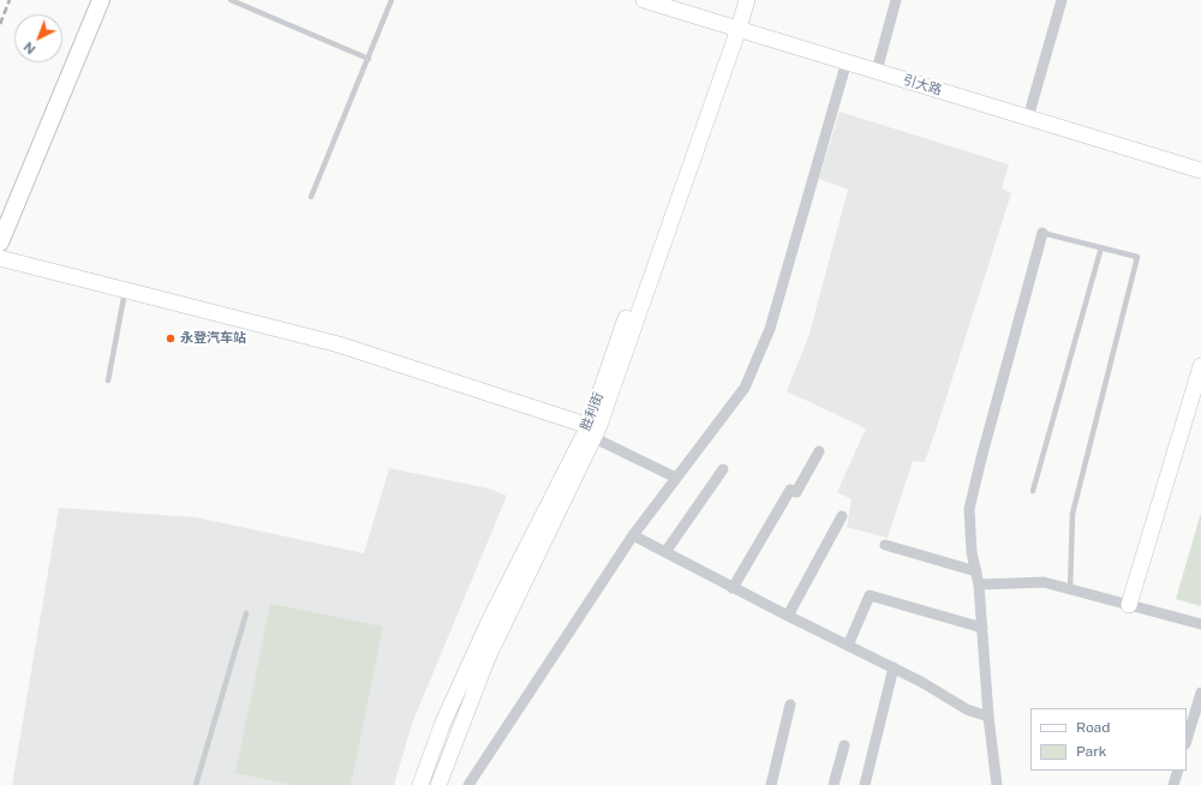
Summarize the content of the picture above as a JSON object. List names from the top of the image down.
{
  "streets": {
    "street": ["引大路", "胜利街"]
  },
  "crossings": [
    ["引大路", "胜利街"]
  ],
  "places": ["永登汽车站"],
  "legend": ["Road", "Park"],
  "north": "bottom left"
}
